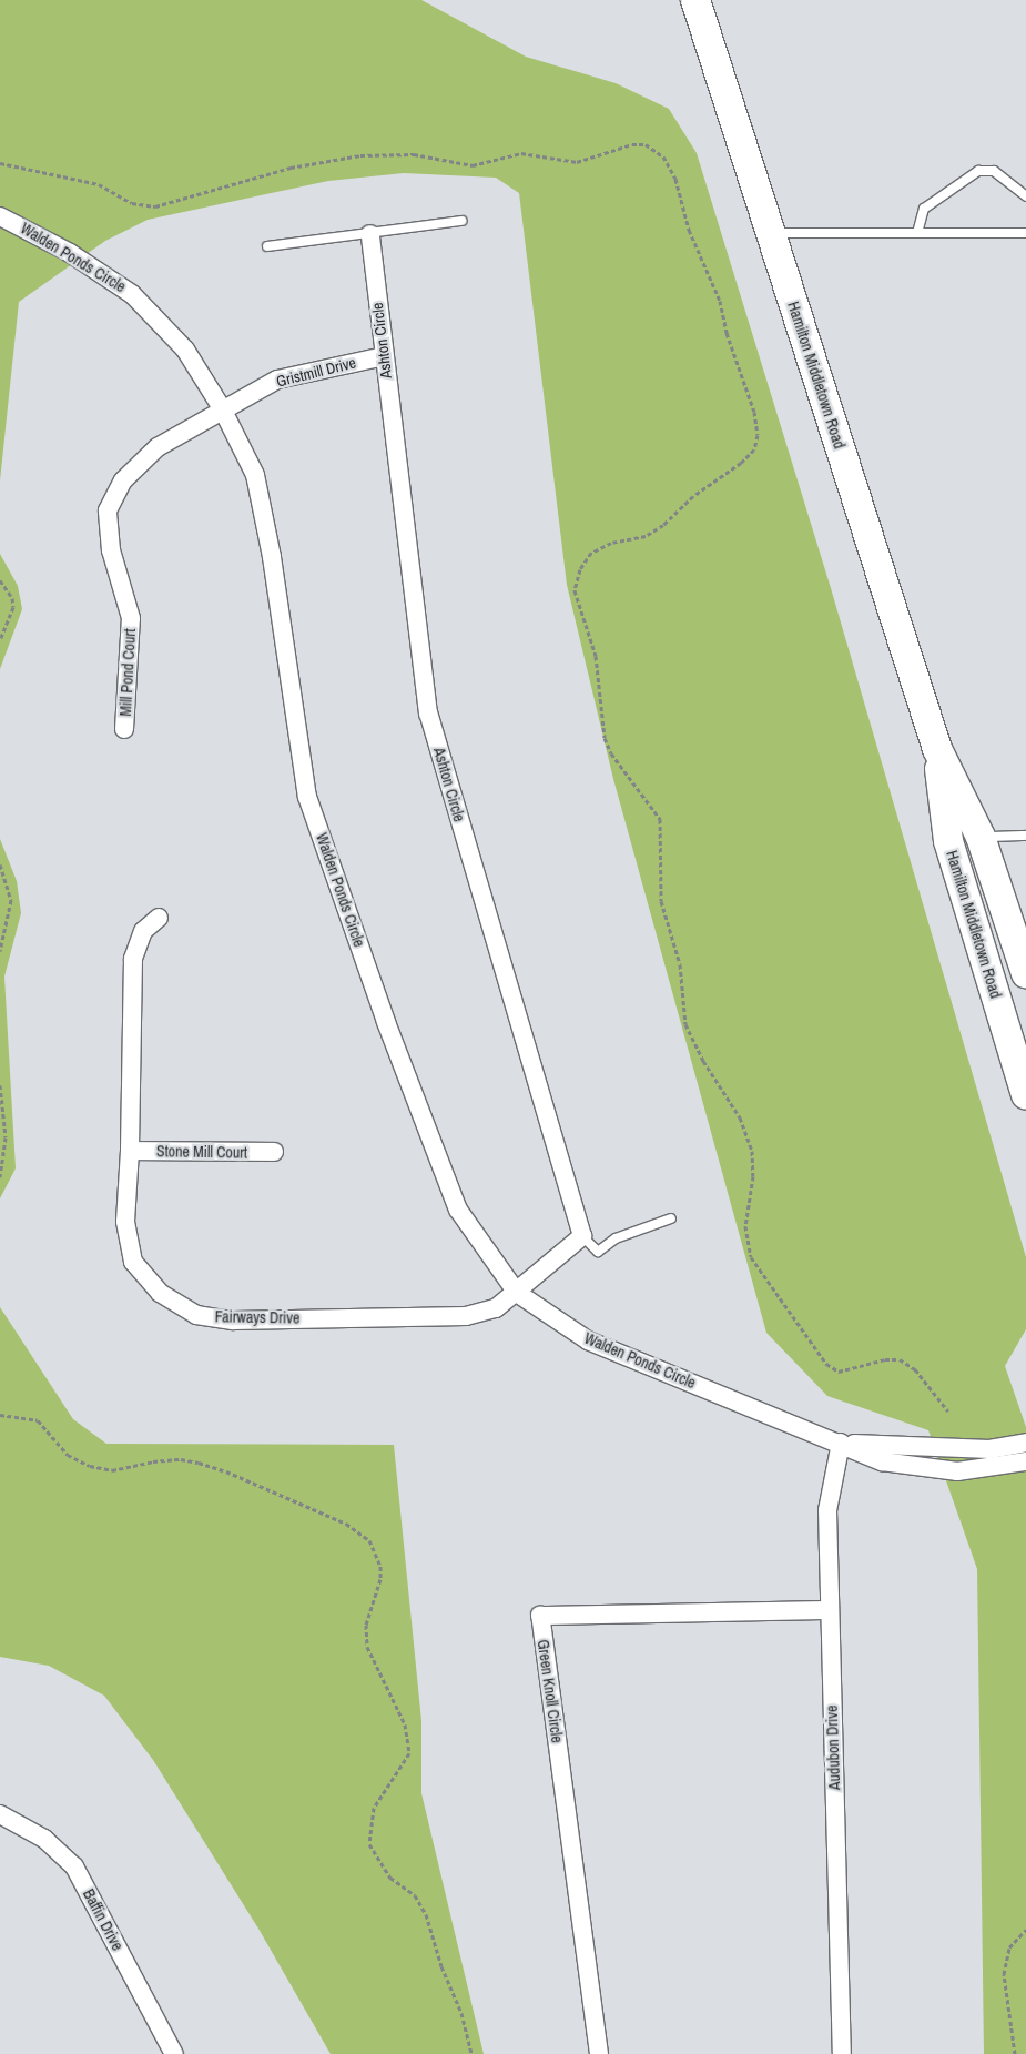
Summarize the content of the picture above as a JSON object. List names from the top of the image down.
{
  "streets": {
    "highway": ["Hamilton Middletown Road"],
    "street": [
      "Walden Ponds Circle",
      "Ashton Circle",
      "Gristmill Drive",
      "Mill Pond Court",
      "Stone Mill Court",
      "Fairways Drive",
      "Green Knoll Circle",
      "Audubon Drive",
      "Baffin Drive"
    ]
  },
  "crossings": [
    ["Walden Ponds Circle", "Gristmill Drive"],
    ["Walden Ponds Circle", "Mill Pond Court"],
    ["Walden Ponds Circle", "Fairways Drive"],
    ["Walden Ponds Circle", "Audubon Drive"],
    ["Ashton Circle", "Gristmill Drive"],
    ["Gristmill Drive", "Mill Pond Court"],
    ["Stone Mill Court", "Fairways Drive"],
    ["Green Knoll Circle", "Audubon Drive"]
  ]
}
